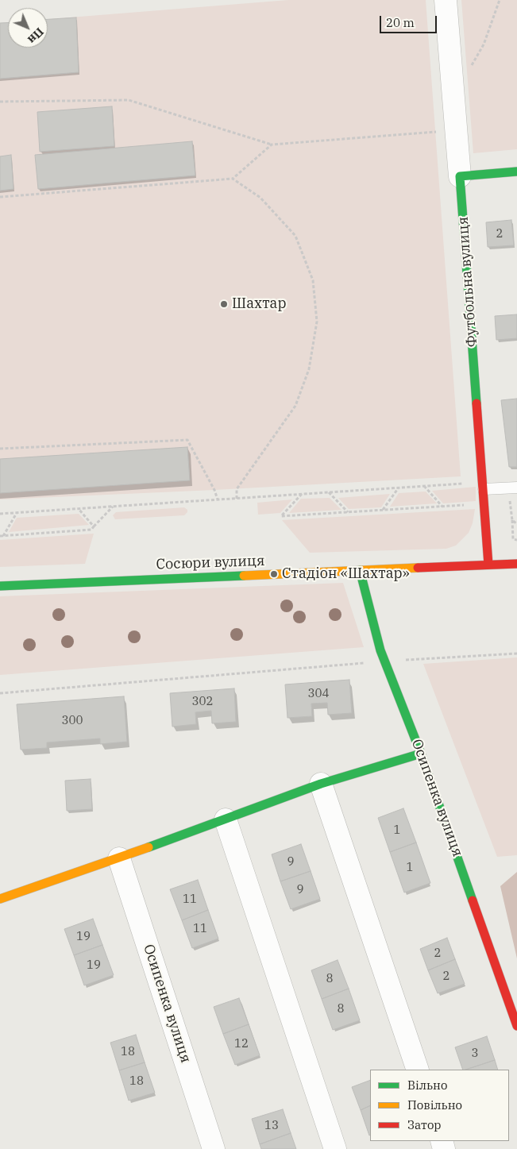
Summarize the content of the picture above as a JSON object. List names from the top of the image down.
{
  "streets": {
    "main road": ["Футбольна вулиця", "Сосюри вулиця", "Осипенка вулиця"]
  },
  "crossings": [
    ["Футбольна вулиця", "Сосюри вулиця"],
    ["Сосюри вулиця", "Осипенка вулиця"]
  ],
  "places": ["Шахтар", "Стадіон «Шахтар»"],
  "house_numbers": [
    "2",
    "304",
    "302",
    "300",
    "1",
    "9",
    "1",
    "9",
    "11",
    "11",
    "19",
    "2",
    "19",
    "2",
    "8",
    "8",
    "12",
    "18",
    "3",
    "18",
    "13"
  ],
  "legend": ["Вільно", "Повільно", "Затор"],
  "scale_bar": "20 m",
  "north": "bottom right"
}
